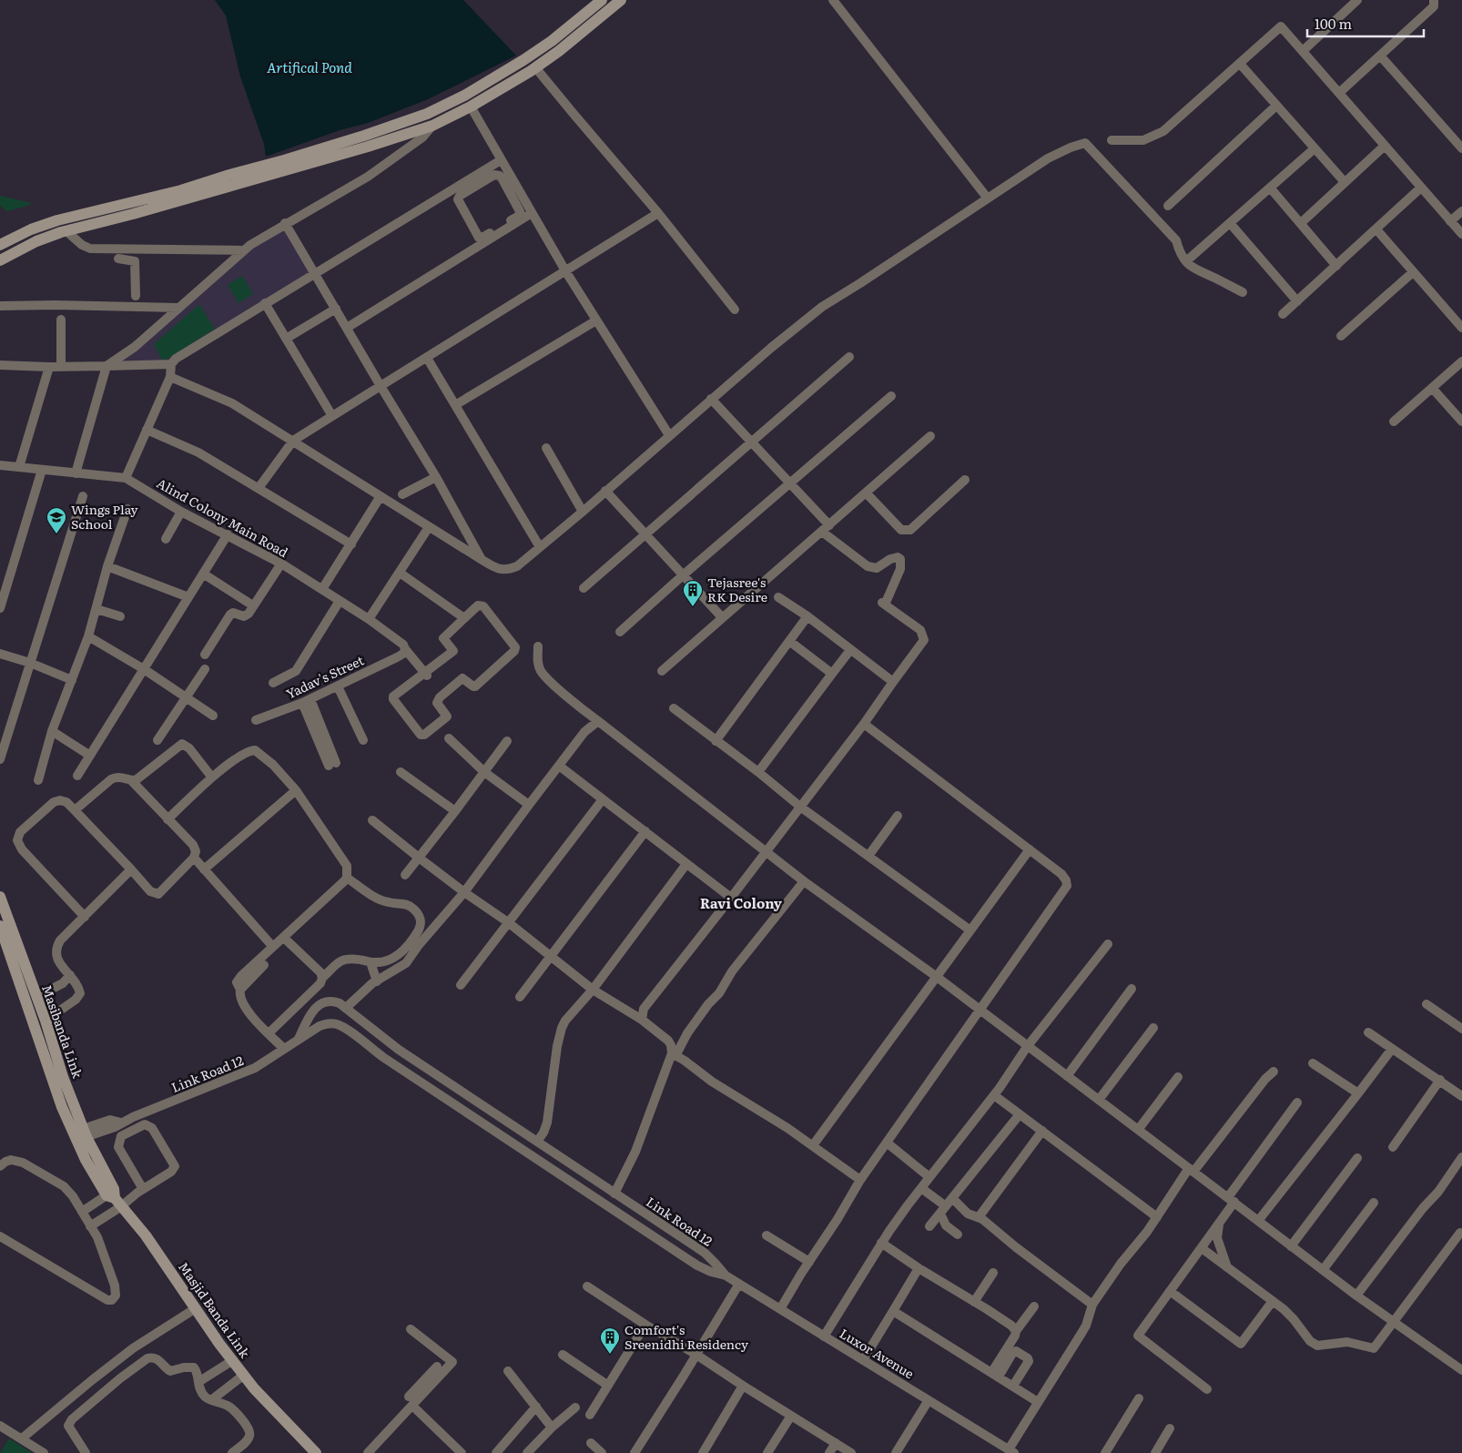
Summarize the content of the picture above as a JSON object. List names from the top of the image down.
{
  "streets": {
    "street": [
      "Alind Colony Main Road",
      "Yadav's Street",
      "Masibanda Link",
      "Link Road 12",
      "Masjid Banda Link",
      "Luxor Avenue"
    ]
  },
  "crossings": [
    ["Alind Colony Main Road", "Yadav's Street"],
    ["Masibanda Link", "Link Road 12"],
    ["Masibanda Link", "Masjid Banda Link"],
    ["Link Road 12", "Luxor Avenue"]
  ],
  "districts": ["Ravi Colony"],
  "water": ["Artifical Pond"],
  "places": {
    "school or university": ["Wings Play School"],
    "building": ["Tejasree's RK Desire", "Comfort's Sreenidhi Residency"]
  },
  "scale_bar": "100 m"
}
